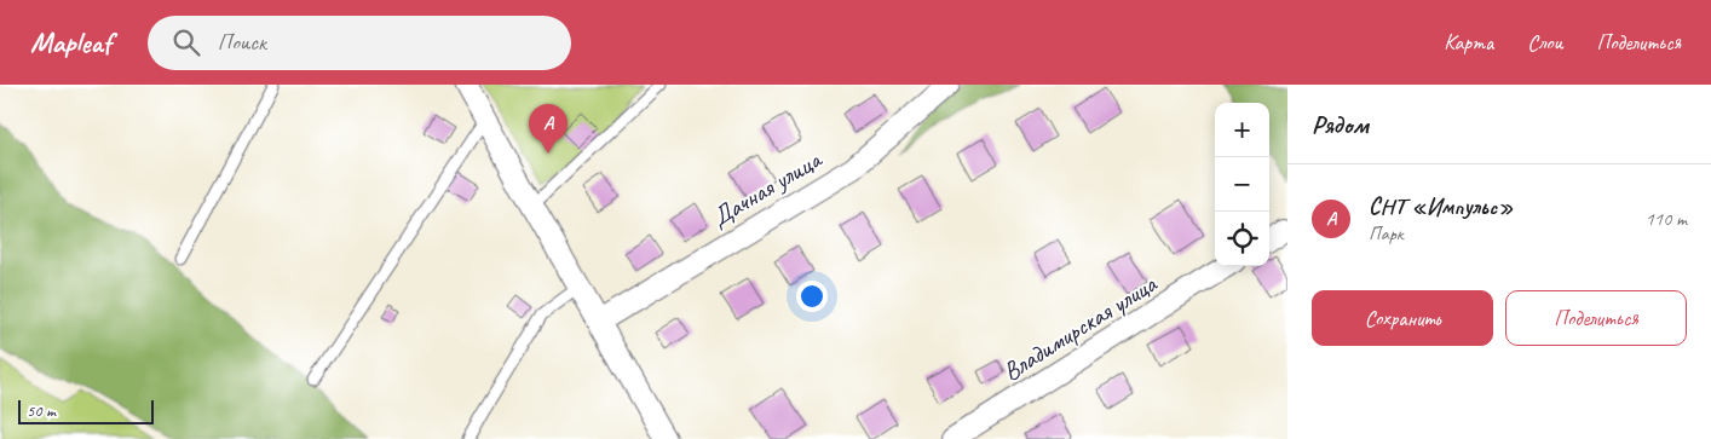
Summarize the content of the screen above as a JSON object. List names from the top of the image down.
{
  "streets": {
    "street": ["Дачная улица", "Владимирская улица"]
  },
  "scale_bar": "50 m",
  "page": {
    "header": "Mapleaf",
    "search": "Поиск",
    "nav": ["Карта", "Слои", "Поделиться"],
    "heading": "Рядом",
    "map_buttons": ["+", "−"],
    "pins": "A",
    "list": [
      {
        "mark": "A",
        "name": "СНТ «Импульс»",
        "note": "Парк",
        "value": "110 m"
      }
    ],
    "buttons": ["Сохранить", "Поделиться"],
    "scale": "50 m"
  }
}
